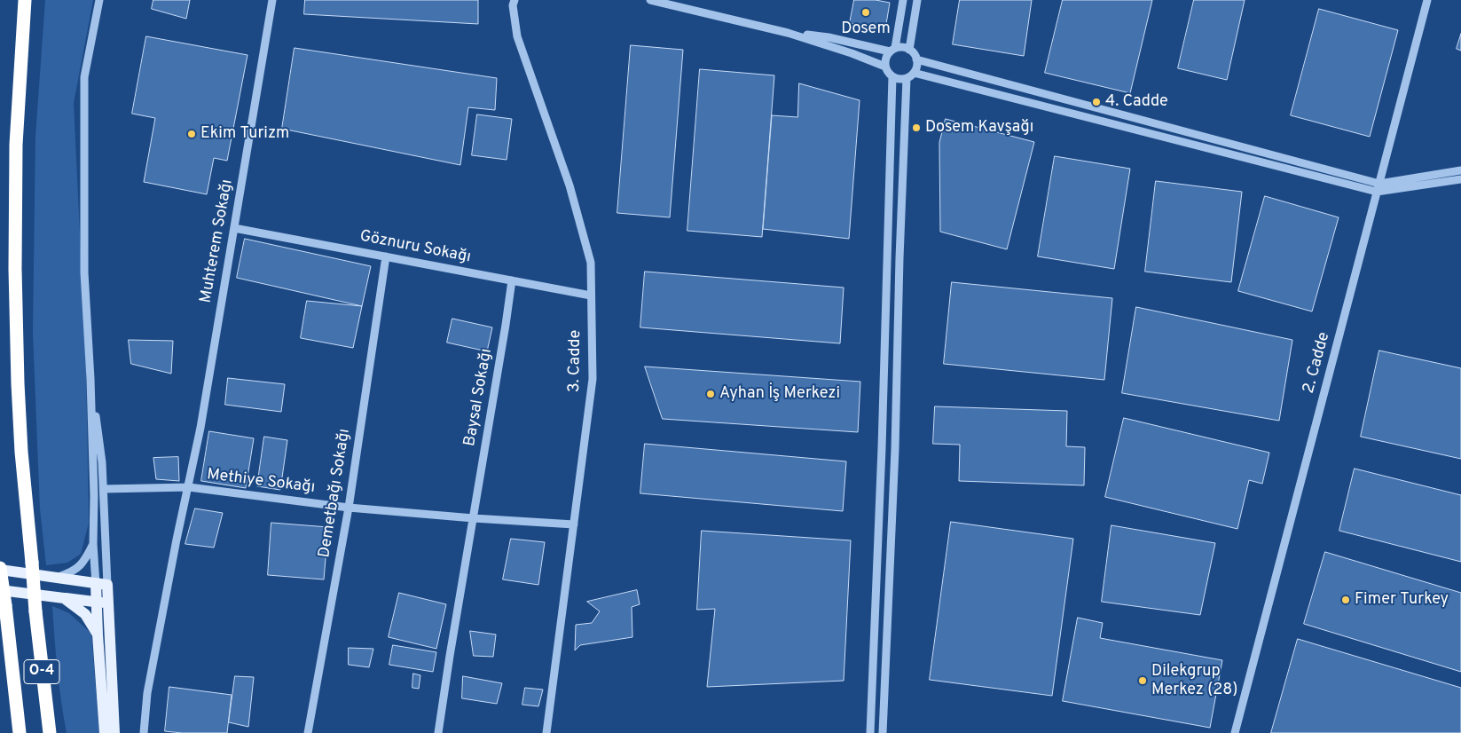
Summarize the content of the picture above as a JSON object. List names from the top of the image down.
{
  "streets": {
    "highway": ["O-4"],
    "street": [
      "Muhterem Sokağı",
      "Göznuru Sokağı",
      "3. Cadde",
      "2. Cadde",
      "Baysal Sokağı",
      "Methiye Sokağı",
      "Demetbağı Sokağı"
    ]
  },
  "crossings": [
    ["Muhterem Sokağı", "Göznuru Sokağı"],
    ["Muhterem Sokağı", "Methiye Sokağı"],
    ["Göznuru Sokağı", "3. Cadde"],
    ["Göznuru Sokağı", "Baysal Sokağı"],
    ["Göznuru Sokağı", "Demetbağı Sokağı"],
    ["3. Cadde", "Methiye Sokağı"],
    ["Baysal Sokağı", "Methiye Sokağı"],
    ["Methiye Sokağı", "Demetbağı Sokağı"]
  ],
  "places": [
    "Dosem",
    "4. Cadde",
    "Dosem Kavşağı",
    "Ekim Turizm",
    "Ayhan İş Merkezi",
    "Fimer Turkey",
    "Dilekgrup Merkez (28)"
  ]
}
